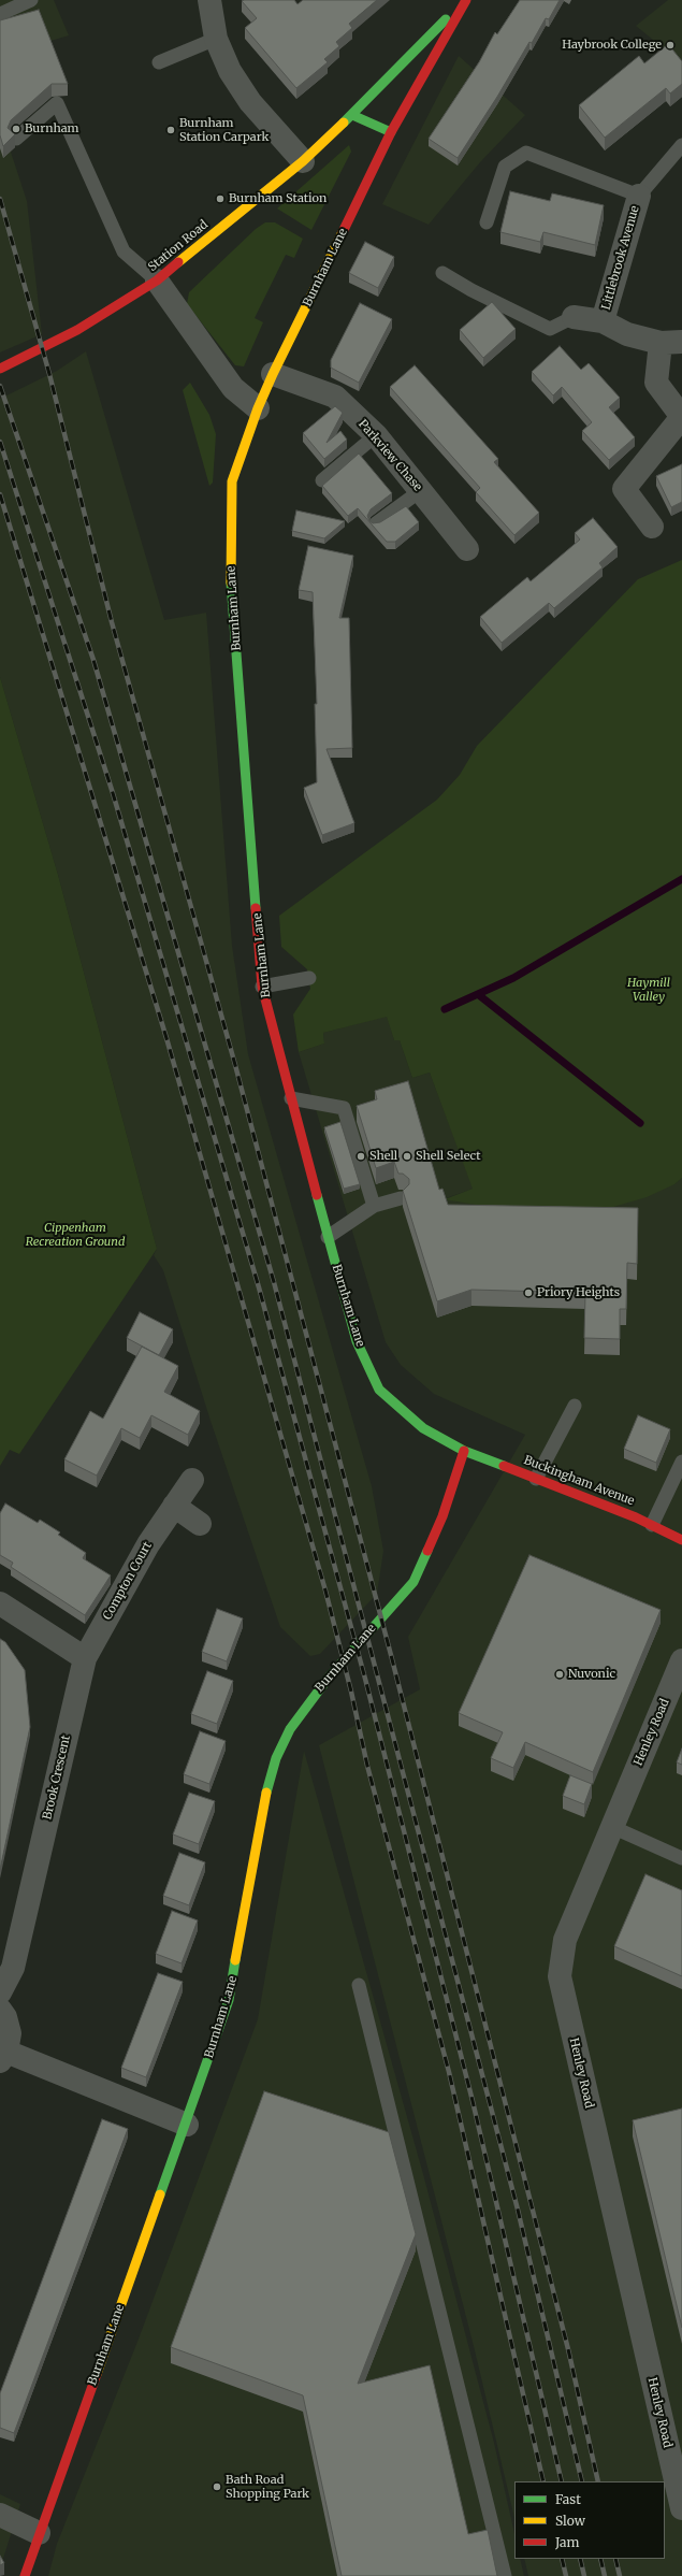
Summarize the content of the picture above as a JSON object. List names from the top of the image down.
{
  "streets": {
    "street": [
      "Station Road",
      "Littlebrook Avenue",
      "Burnham Lane",
      "Parkview Chase",
      "Buckingham Avenue",
      "Compton Court",
      "Henley Road",
      "Brook Crescent"
    ]
  },
  "crossings": [
    ["Station Road", "Burnham Lane"],
    ["Burnham Lane", "Parkview Chase"],
    ["Burnham Lane", "Buckingham Avenue"],
    ["Compton Court", "Brook Crescent"]
  ],
  "parks": ["Haymill Valley", "Cippenham Recreation Ground"],
  "places": [
    "Haybrook College",
    "Burnham",
    "Burnham Station Carpark",
    "Burnham Station",
    "Shell",
    "Shell Select",
    "Priory Heights",
    "Nuvonic",
    "Bath Road Shopping Park"
  ],
  "legend": ["Fast", "Slow", "Jam"]
}
